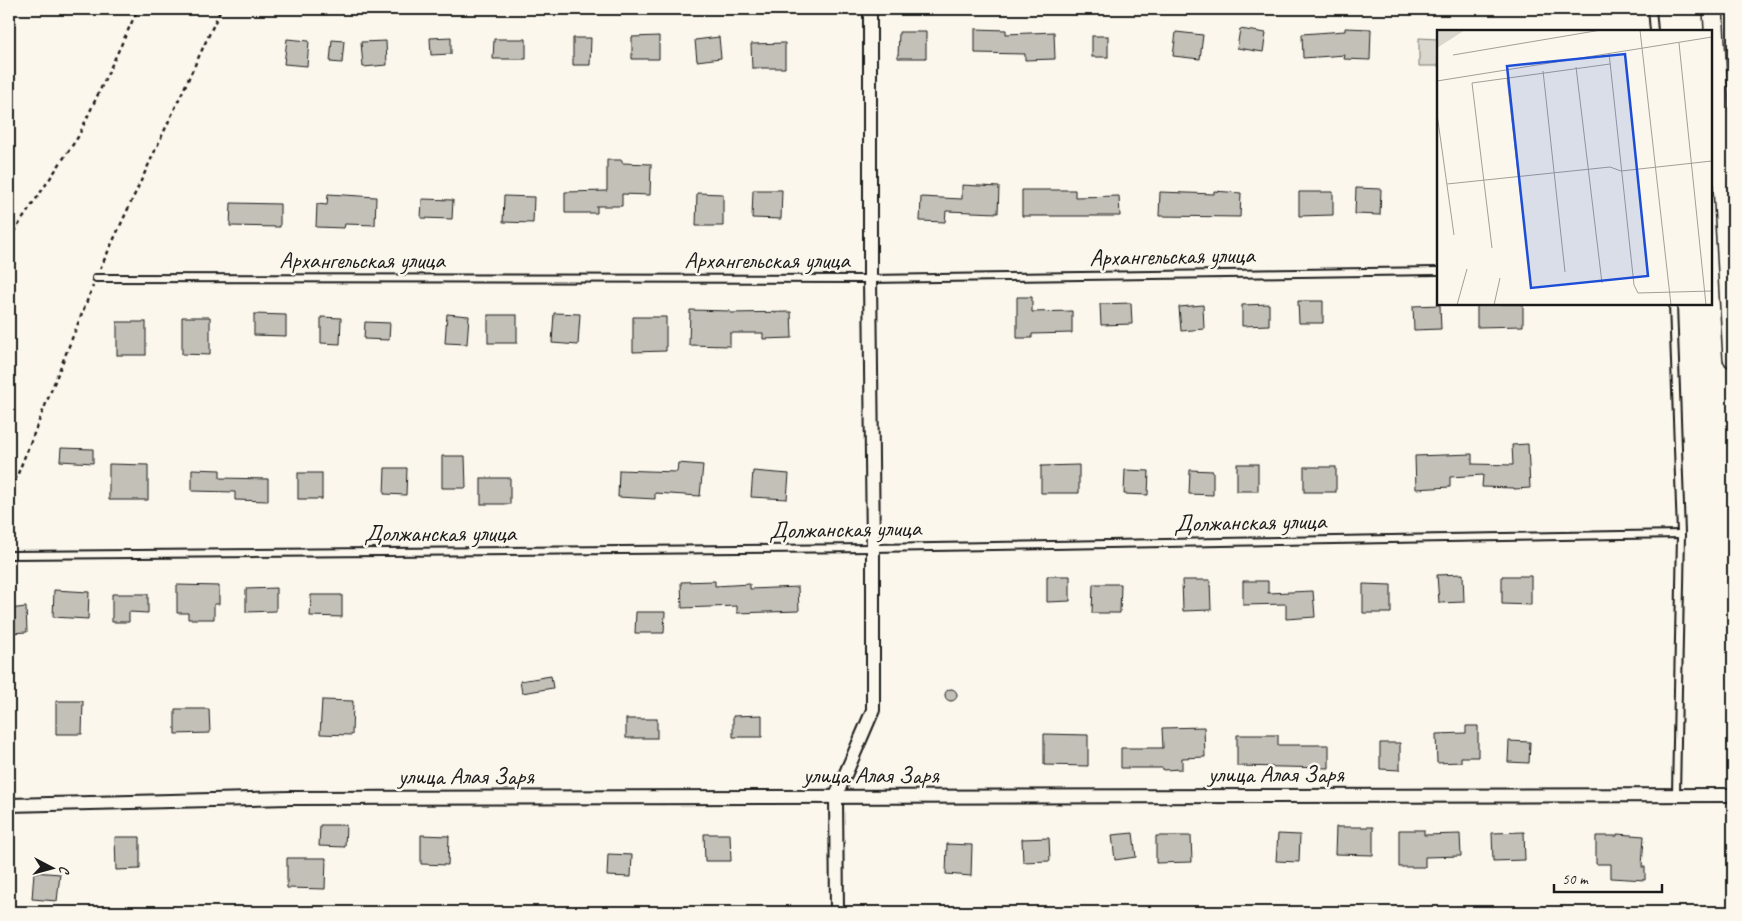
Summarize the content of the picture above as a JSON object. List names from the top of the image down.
{
  "streets": {
    "street": ["улица Алая Заря"],
    "lane": ["Архангельская улица", "Должанская улица"]
  },
  "scale_bar": "50 m",
  "north": "right"
}
